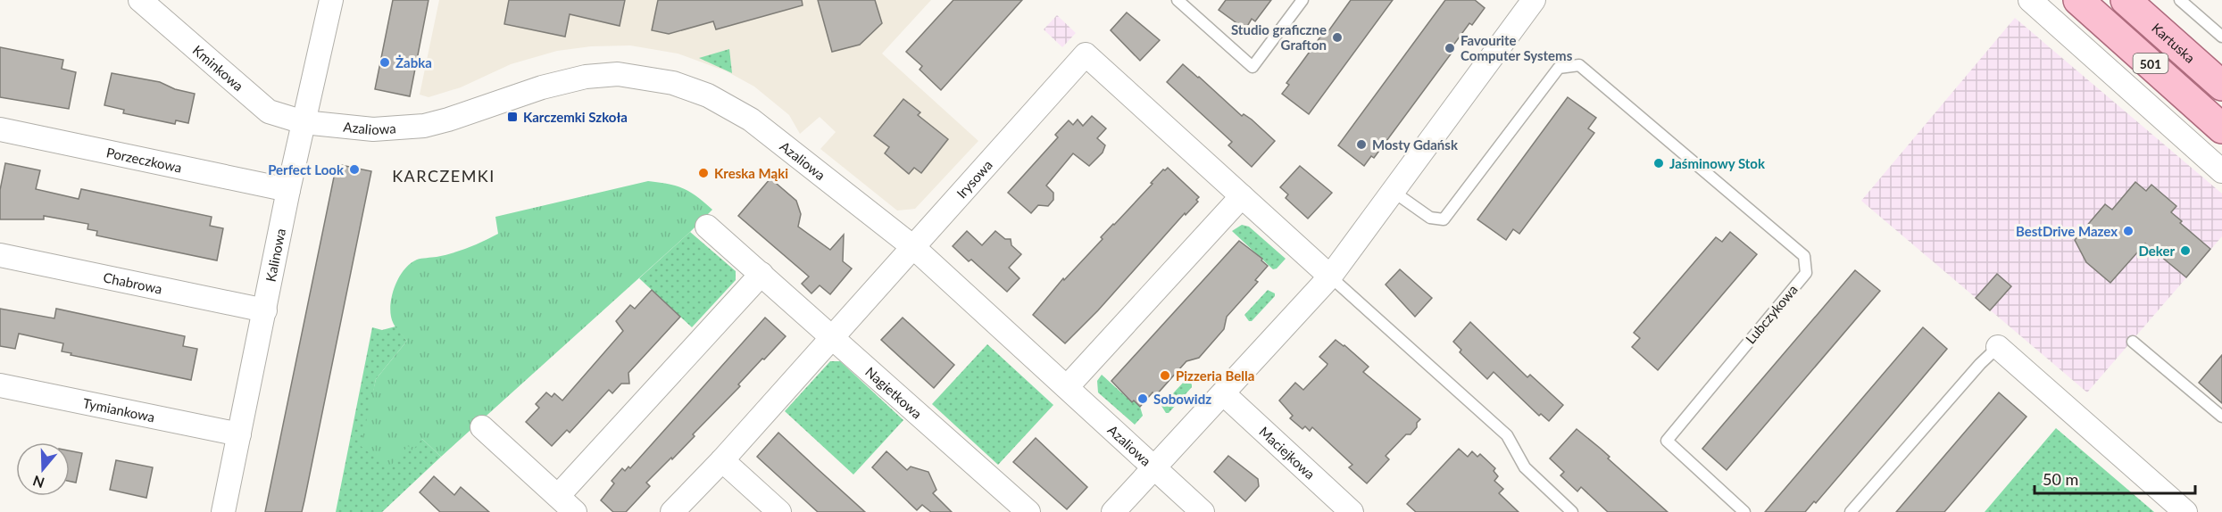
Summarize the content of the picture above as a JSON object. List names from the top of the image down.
{
  "streets": {
    "main road": ["Kartuska", "501"],
    "street": [
      "Kminkowa",
      "Azaliowa",
      "Porzeczkowa",
      "Irysowa",
      "Kalinowa",
      "Chabrowa",
      "Nagietkowa",
      "Tymiankowa",
      "Maciejkowa"
    ],
    "lane": ["Lubczykowa"]
  },
  "crossings": [
    ["Kminkowa", "Azaliowa"],
    ["Kminkowa", "Kalinowa"],
    ["Azaliowa", "Irysowa"],
    ["Azaliowa", "Kalinowa"],
    ["Porzeczkowa", "Kalinowa"],
    ["Irysowa", "Nagietkowa"],
    ["Kalinowa", "Chabrowa"],
    ["Kalinowa", "Tymiankowa"]
  ],
  "districts": ["KARCZEMKI"],
  "places": {
    "other": [
      "Studio graficzne Grafton",
      "Favourite Computer Systems",
      "Żabka",
      "Mosty Gdańsk",
      "Jaśminowy Stok",
      "Perfect Look",
      "Kreska Mąki",
      "BestDrive Mazex",
      "Deker",
      "Pizzeria Bella",
      "Sobowidz"
    ],
    "transit": ["Karczemki Szkoła"]
  },
  "scale_bar": "50 m",
  "north": "bottom"
}
